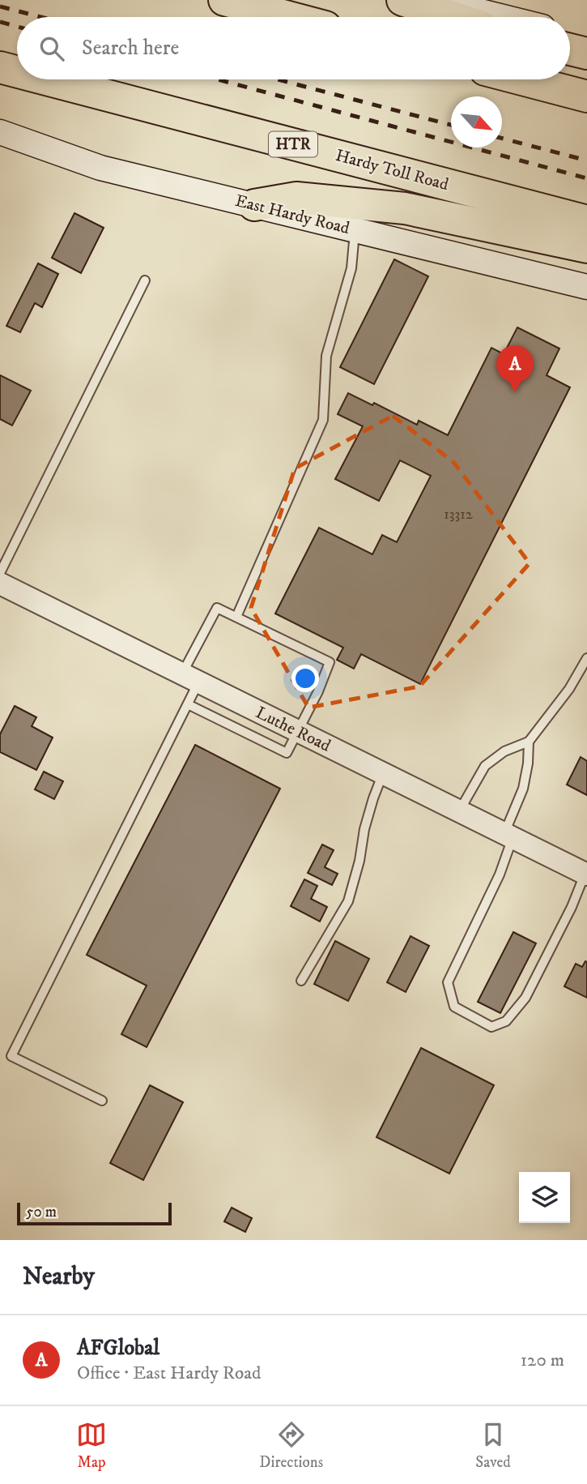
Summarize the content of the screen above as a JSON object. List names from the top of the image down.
{
  "streets": {
    "highway": ["HTR", "Hardy Toll Road"],
    "main road": ["East Hardy Road"],
    "street": ["Luthe Road"]
  },
  "house_numbers": ["13312"],
  "scale_bar": "50 m",
  "north": "bottom right",
  "page": {
    "search": "Search here",
    "pins": "A",
    "scale": "50 m",
    "heading": "Nearby",
    "list": [
      {
        "mark": "A",
        "name": "AFGlobal",
        "note": "Office · East Hardy Road",
        "value": "120 m"
      }
    ],
    "nav": ["Map", "Directions", "Saved"]
  }
}
